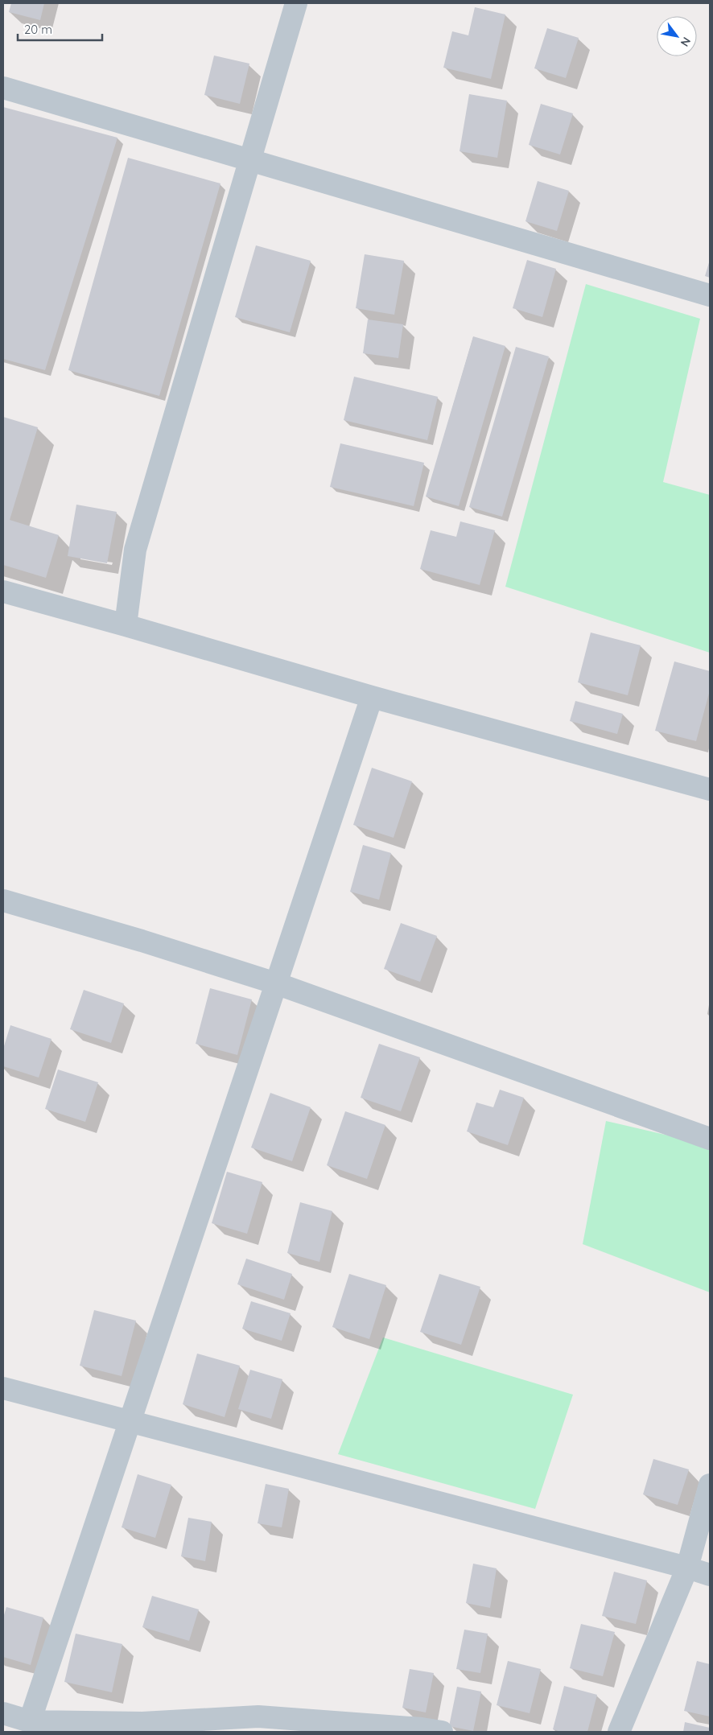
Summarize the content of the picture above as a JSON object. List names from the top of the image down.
{
  "scale_bar": "20 m",
  "north": "bottom right"
}
